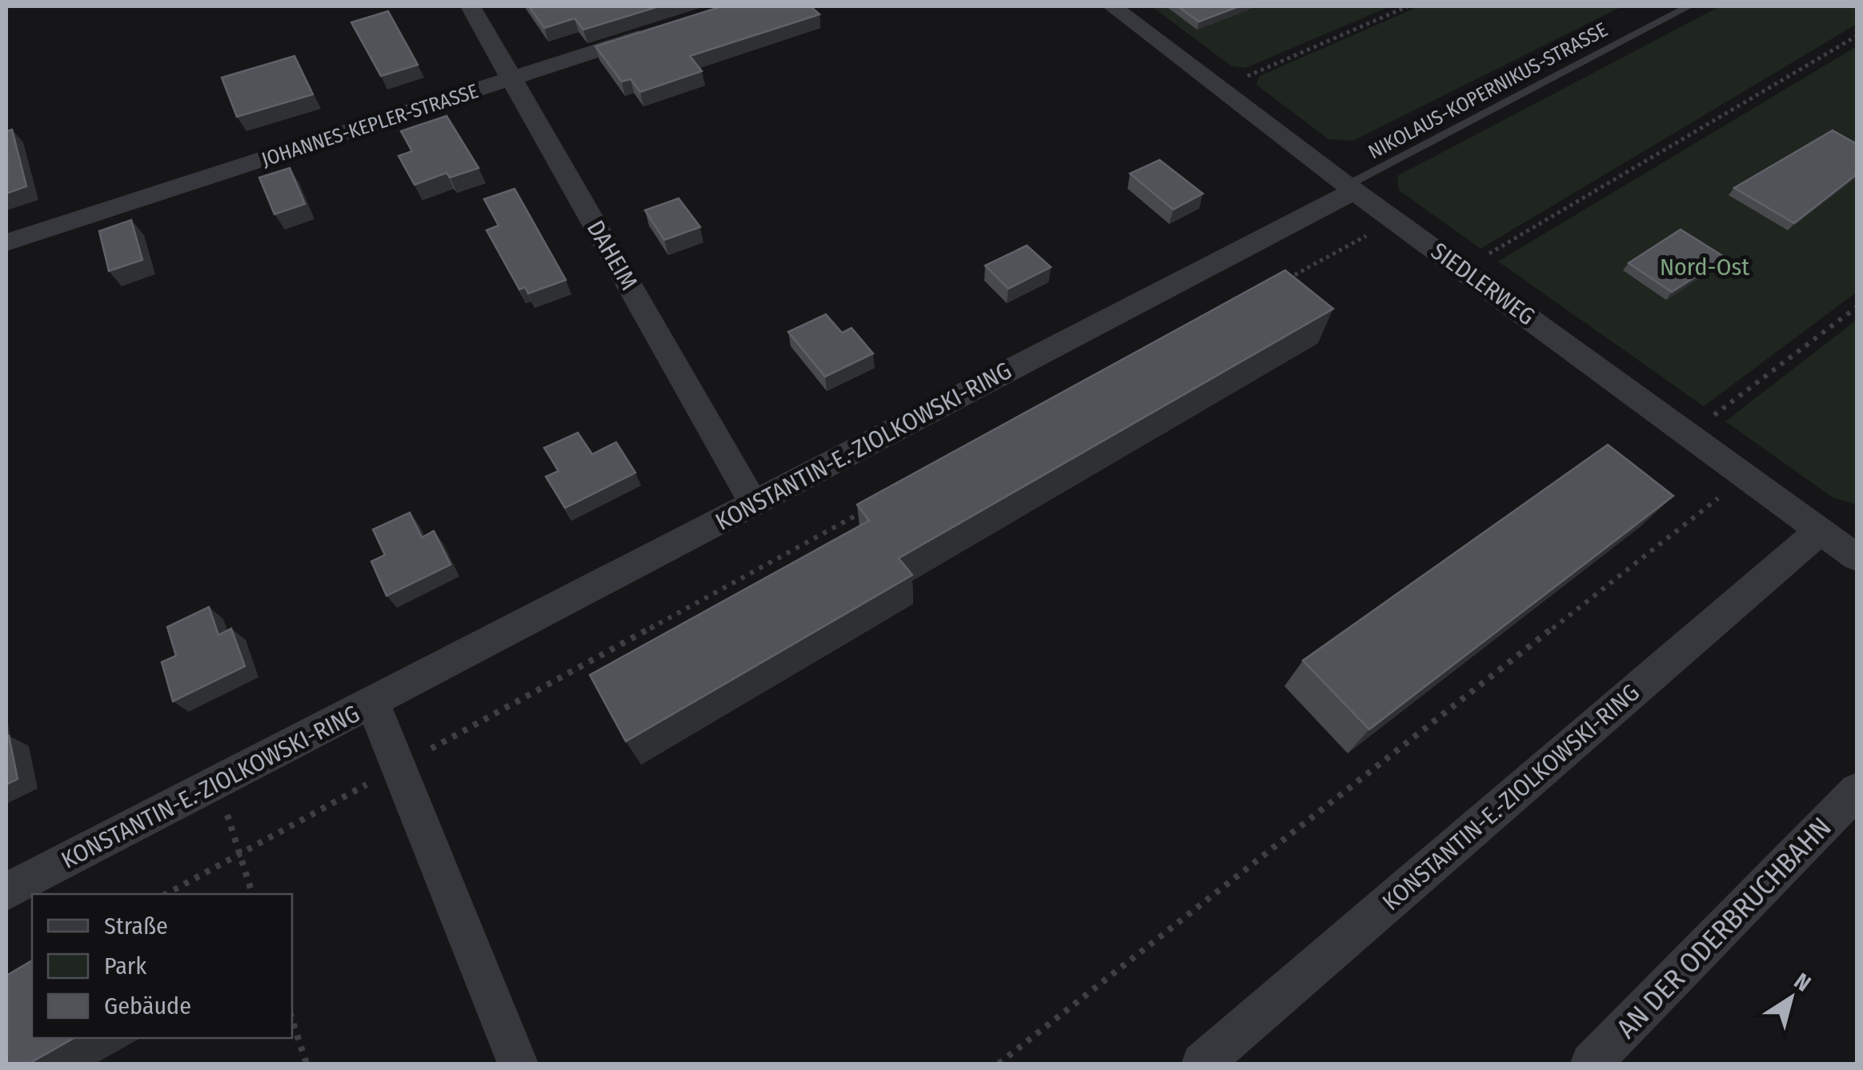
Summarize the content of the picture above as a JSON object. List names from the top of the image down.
{
  "streets": {
    "street": [
      "JOHANNES-KEPLER-STRASSE",
      "DAHEIM",
      "SIEDLERWEG",
      "KONSTANTIN-E.-ZIOLKOWSKI-RING",
      "AN DER ODERBRUCHBAHN"
    ],
    "lane": ["NIKOLAUS-KOPERNIKUS-STRASSE"]
  },
  "crossings": [
    ["NIKOLAUS-KOPERNIKUS-STRASSE", "SIEDLERWEG"],
    ["NIKOLAUS-KOPERNIKUS-STRASSE", "KONSTANTIN-E.-ZIOLKOWSKI-RING"],
    ["JOHANNES-KEPLER-STRASSE", "DAHEIM"],
    ["DAHEIM", "KONSTANTIN-E.-ZIOLKOWSKI-RING"],
    ["SIEDLERWEG", "KONSTANTIN-E.-ZIOLKOWSKI-RING"]
  ],
  "parks": ["Nord-Ost"],
  "legend": ["Straße", "Park", "Gebäude"],
  "north": "top right"
}
